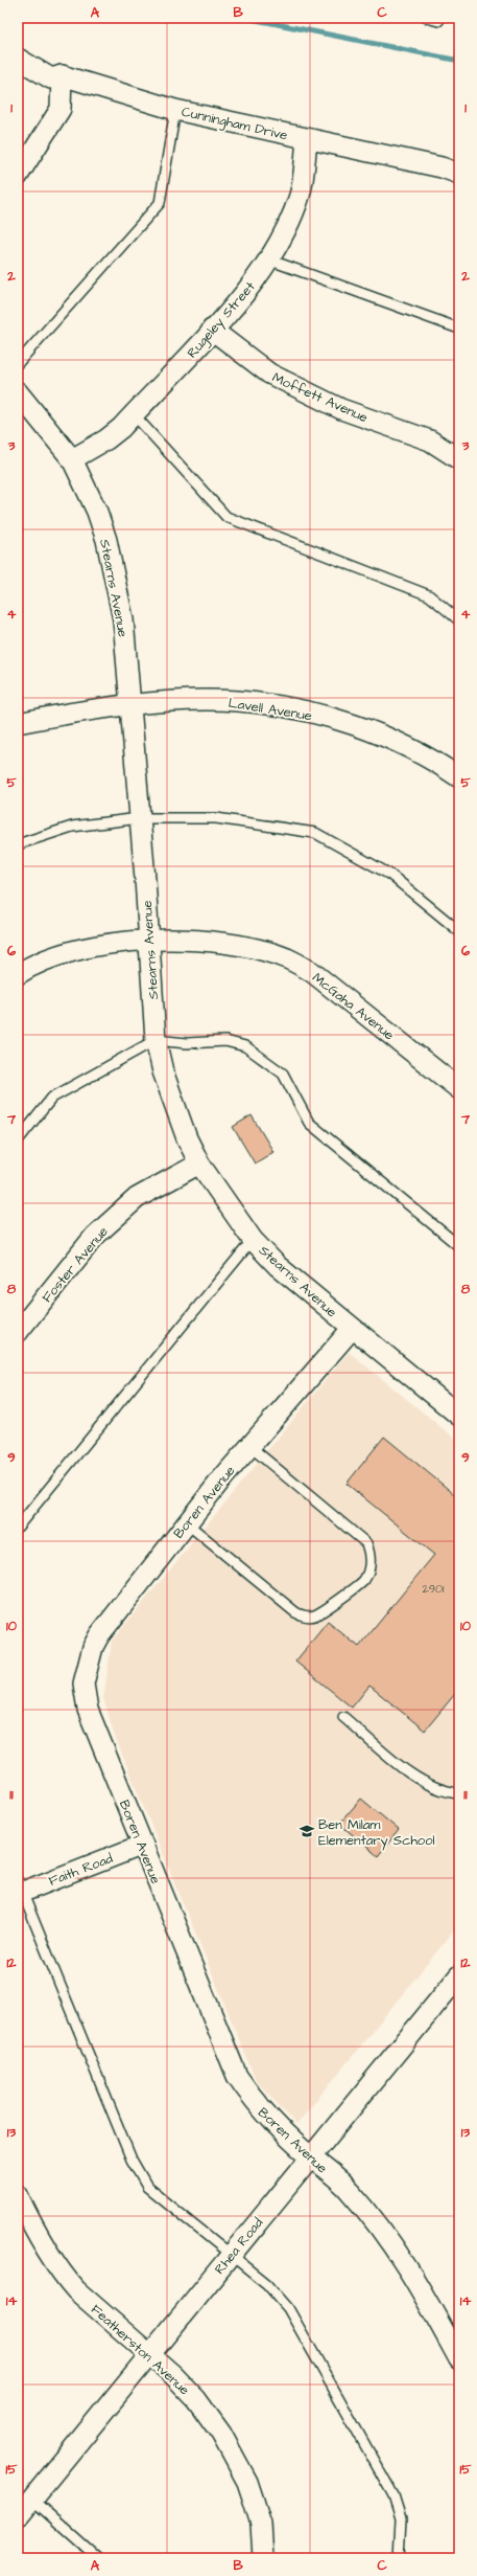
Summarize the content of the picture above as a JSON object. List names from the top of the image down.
{
  "streets": {
    "street": [
      "Cunningham Drive",
      "Rugeley Street",
      "Moffett Avenue",
      "Stearns Avenue",
      "Lavell Avenue",
      "McGaha Avenue",
      "Foster Avenue",
      "Boren Avenue",
      "Faith Road",
      "Rhea Road",
      "Featherston Avenue"
    ]
  },
  "crossings": [
    ["Cunningham Drive", "Rugeley Street"],
    ["Rugeley Street", "Moffett Avenue"],
    ["Rugeley Street", "Stearns Avenue"],
    ["Stearns Avenue", "Lavell Avenue"],
    ["Stearns Avenue", "McGaha Avenue"],
    ["Stearns Avenue", "Foster Avenue"],
    ["Stearns Avenue", "Boren Avenue"],
    ["Boren Avenue", "Faith Road"],
    ["Boren Avenue", "Rhea Road"],
    ["Rhea Road", "Featherston Avenue"]
  ],
  "places": {
    "school or university": ["Ben Milam Elementary School"]
  },
  "house_numbers": ["2901"],
  "grid": {
    "columns": ["A", "B", "C"],
    "rows": [
      "1",
      "2",
      "3",
      "4",
      "5",
      "6",
      "7",
      "8",
      "9",
      "10",
      "11",
      "12",
      "13",
      "14",
      "15"
    ]
  }
}
